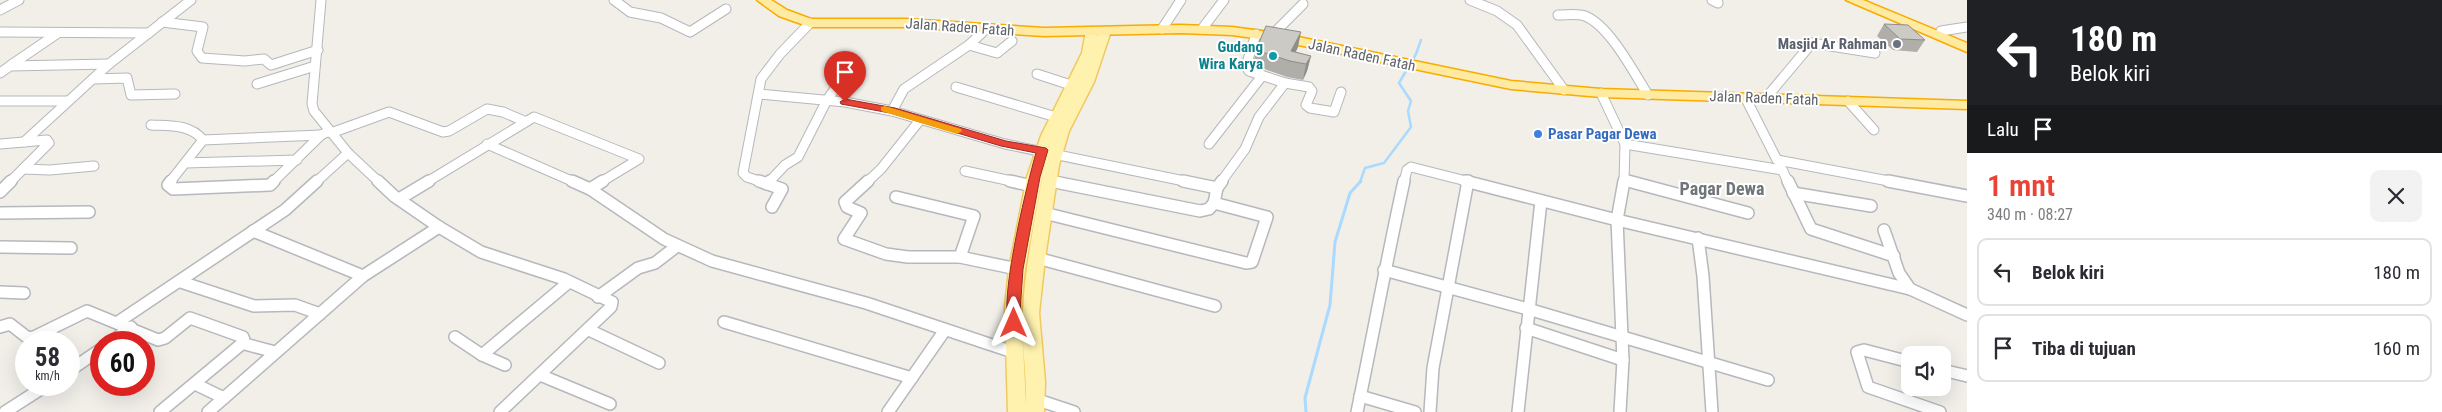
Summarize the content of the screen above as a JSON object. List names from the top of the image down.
{
  "streets": {
    "highway": ["Jalan Raden Fatah"]
  },
  "districts": ["Pagar Dewa"],
  "places": ["Masjid Ar Rahman", "Gudang Wira Karya", "Pasar Pagar Dewa"],
  "page": {
    "turn": ["180 m", "Belok kiri"],
    "then": "Lalu",
    "heading": ["1 mnt", "340 m · 08:27"],
    "list": [
      {
        "name": "Belok kiri",
        "value": "180 m"
      },
      {
        "name": "Tiba di tujuan",
        "value": "160 m"
      }
    ],
    "speed": "58 km/h",
    "limit": "60"
  }
}
